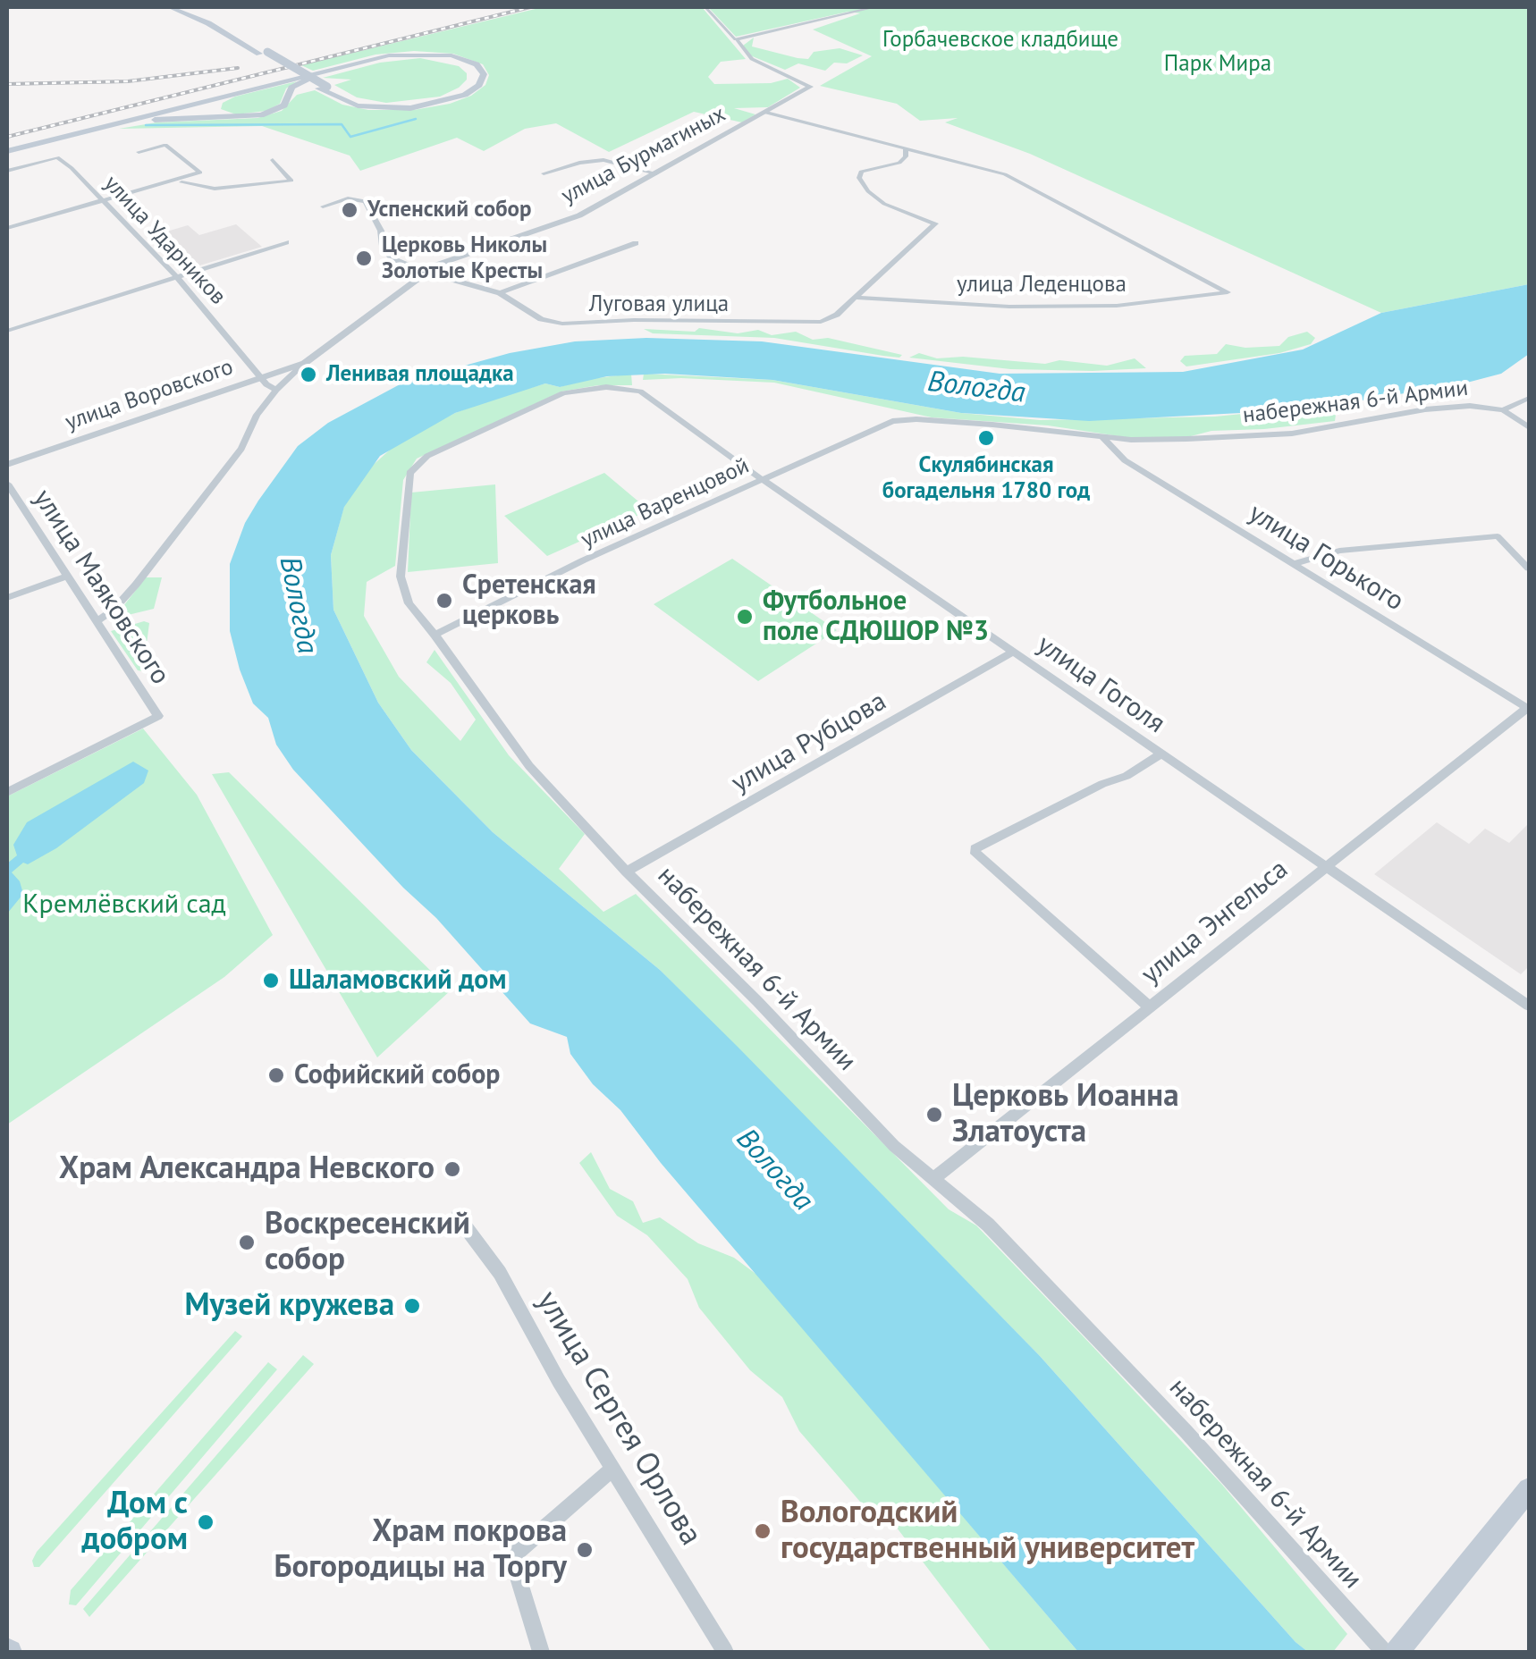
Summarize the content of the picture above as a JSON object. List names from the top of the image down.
{
  "streets": {
    "street": [
      "улица Бурмагиных",
      "улица Ударников",
      "улица Леденцова",
      "Луговая улица",
      "улица Воровского",
      "набережная 6-й Армии",
      "улица Варенцовой",
      "улица Горького",
      "улица Маяковского",
      "улица Гоголя",
      "улица Рубцова",
      "улица Энгельса",
      "улица Сергея Орлова"
    ]
  },
  "crossings": [
    ["улица Бурмагиных", "улица Ударников"],
    ["улица Бурмагиных", "Луговая улица"],
    ["улица Бурмагиных", "улица Воровского"],
    ["улица Бурмагиных", "улица Маяковского"],
    ["улица Ударников", "улица Воровского"],
    ["улица Леденцова", "Луговая улица"],
    ["набережная 6-й Армии", "улица Варенцовой"],
    ["набережная 6-й Армии", "улица Горького"],
    ["набережная 6-й Армии", "улица Гоголя"],
    ["набережная 6-й Армии", "улица Рубцова"],
    ["набережная 6-й Армии", "улица Энгельса"],
    ["улица Варенцовой", "улица Гоголя"],
    ["улица Горького", "улица Энгельса"],
    ["улица Гоголя", "улица Рубцова"],
    ["улица Гоголя", "улица Энгельса"]
  ],
  "water": ["Вологда"],
  "parks": ["Горбачевское кладбище", "Парк Мира", "Кремлёвский сад"],
  "places": [
    "Успенский собор",
    "Церковь Николы Золотые Кресты",
    "Ленивая площадка",
    "Скулябинская богадельня 1780 год",
    "Сретенская церковь",
    "Футбольное поле СДЮШОР №3",
    "Шаламовский дом",
    "Софийский собор",
    "Церковь Иоанна Златоуста",
    "Храм Александра Невского",
    "Воскресенский собор",
    "Музей кружева",
    "Дом с добром",
    "Вологодский государственный университет",
    "Храм покрова Богородицы на Торгу"
  ]
}
